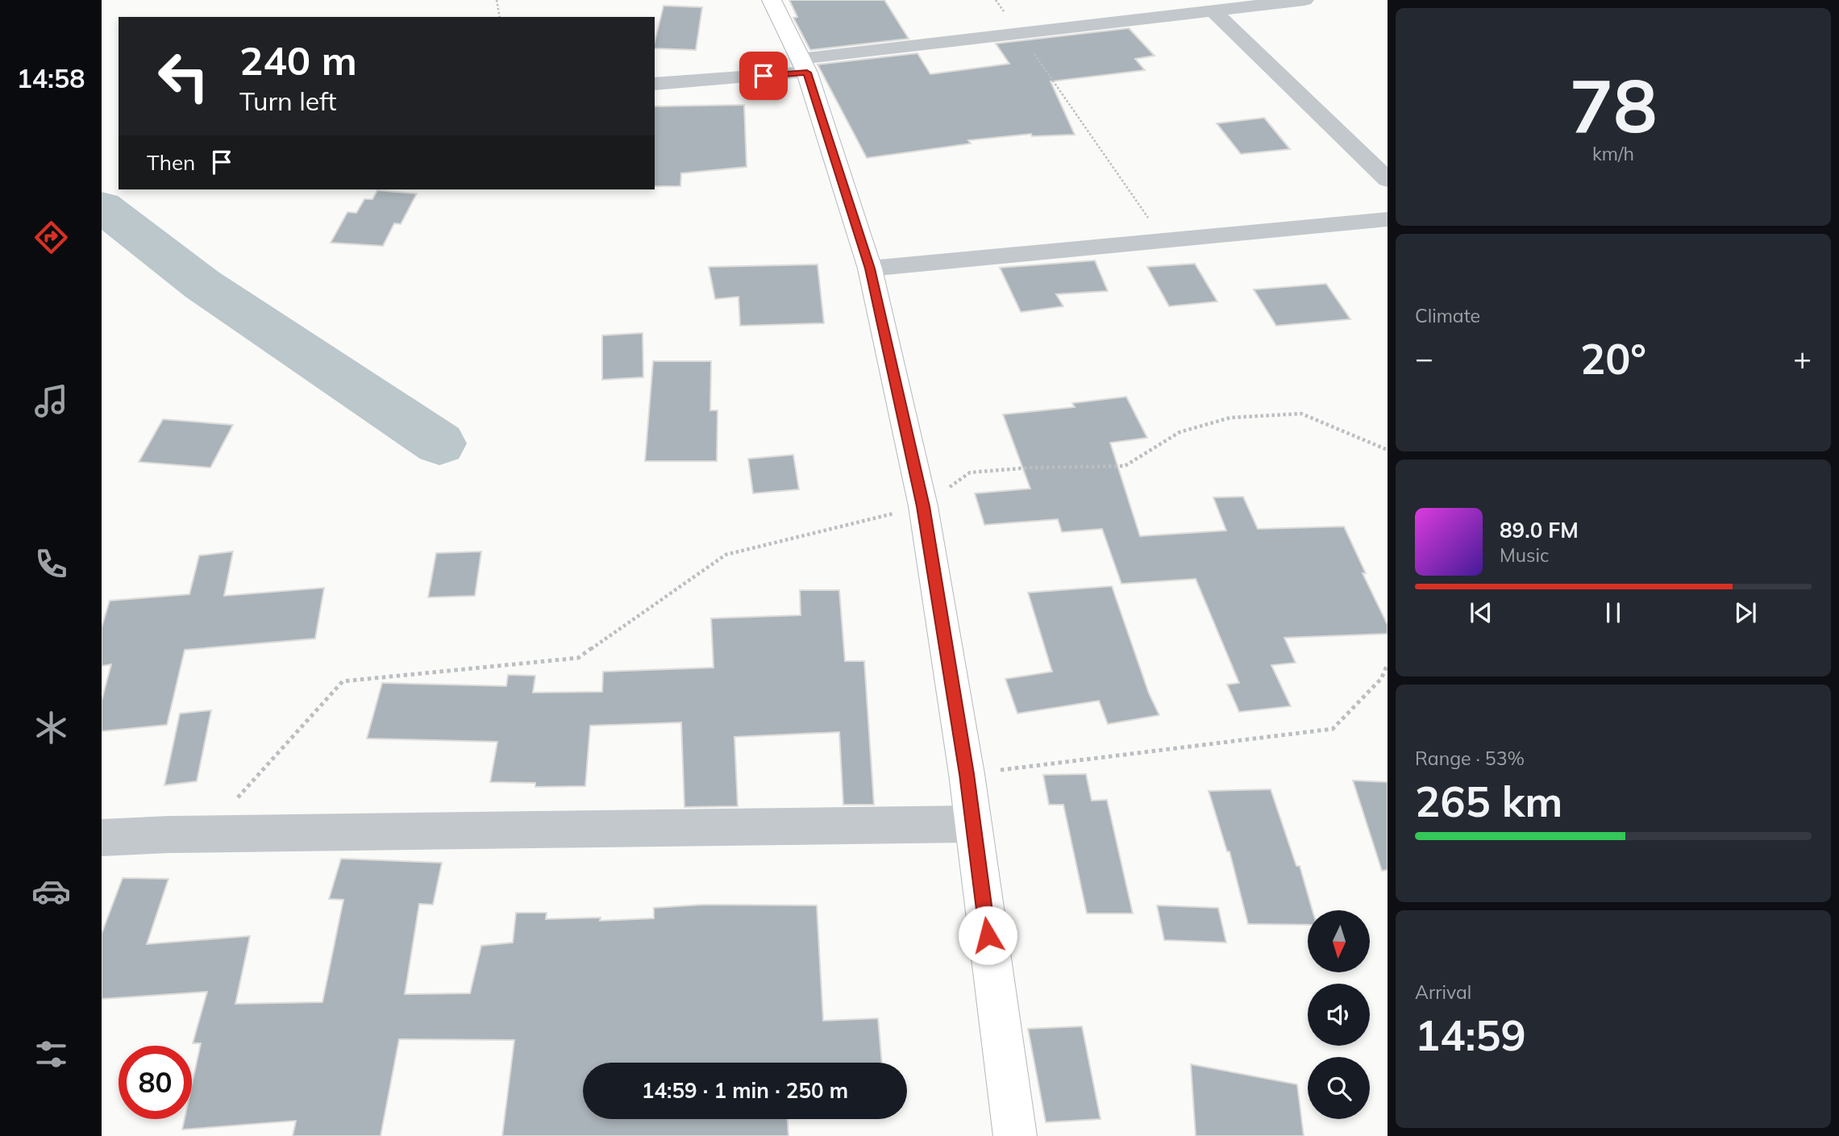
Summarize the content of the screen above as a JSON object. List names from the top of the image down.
{
  "north": "bottom",
  "page": {
    "tabs": "14:58",
    "tile": [
      ["78", "km/h"],
      "Climate",
      ["Range · 53%", "265 km"],
      ["Arrival", "14:59"]
    ],
    "turn": ["240 m", "Turn left"],
    "then": "Then",
    "heat": ["−", "20°", "+"],
    "song": ["89.0 FM", "Music"],
    "limit": "80",
    "trip": "14:59 · 1 min · 250 m"
  }
}
